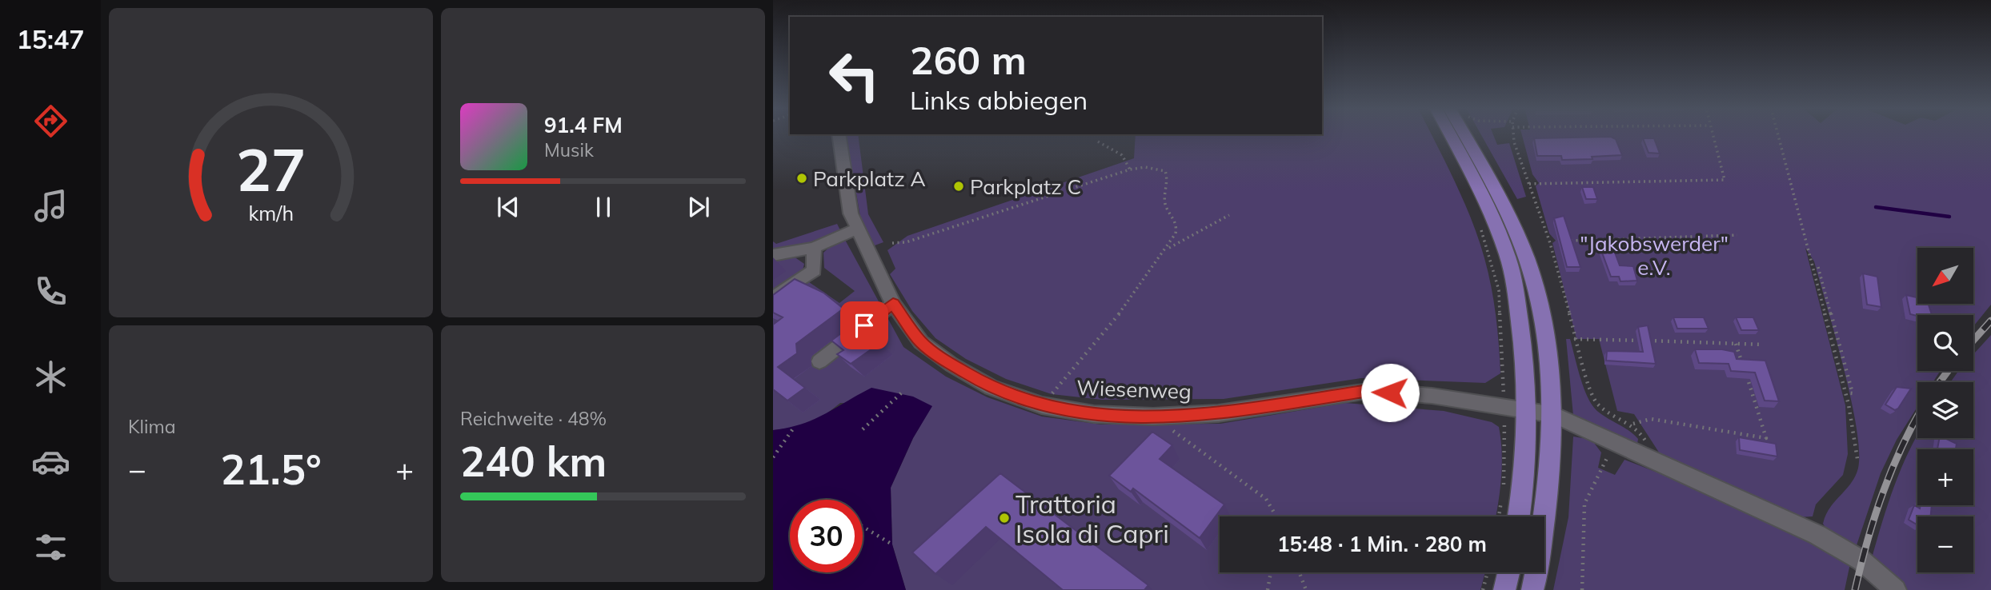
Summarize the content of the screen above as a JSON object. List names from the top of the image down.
{
  "streets": {
    "street": ["Wiesenweg"]
  },
  "parks": ["\"Jakobswerder\" e.V."],
  "places": ["Parkplatz A", "Parkplatz C", "Trattoria Isola di Capri"],
  "north": "bottom left",
  "page": {
    "tabs": "15:47",
    "turn": ["260 m", "Links abbiegen"],
    "song": ["91.4 FM", "Musik"],
    "map_buttons": ["+", "−"],
    "tile": [
      "Klima",
      ["Reichweite · 48%", "240 km"]
    ],
    "heat": ["−", "21.5°", "+"],
    "limit": "30",
    "trip": "15:48 · 1 Min. · 280 m",
    "gauge": ["27", "km/h"]
  }
}
